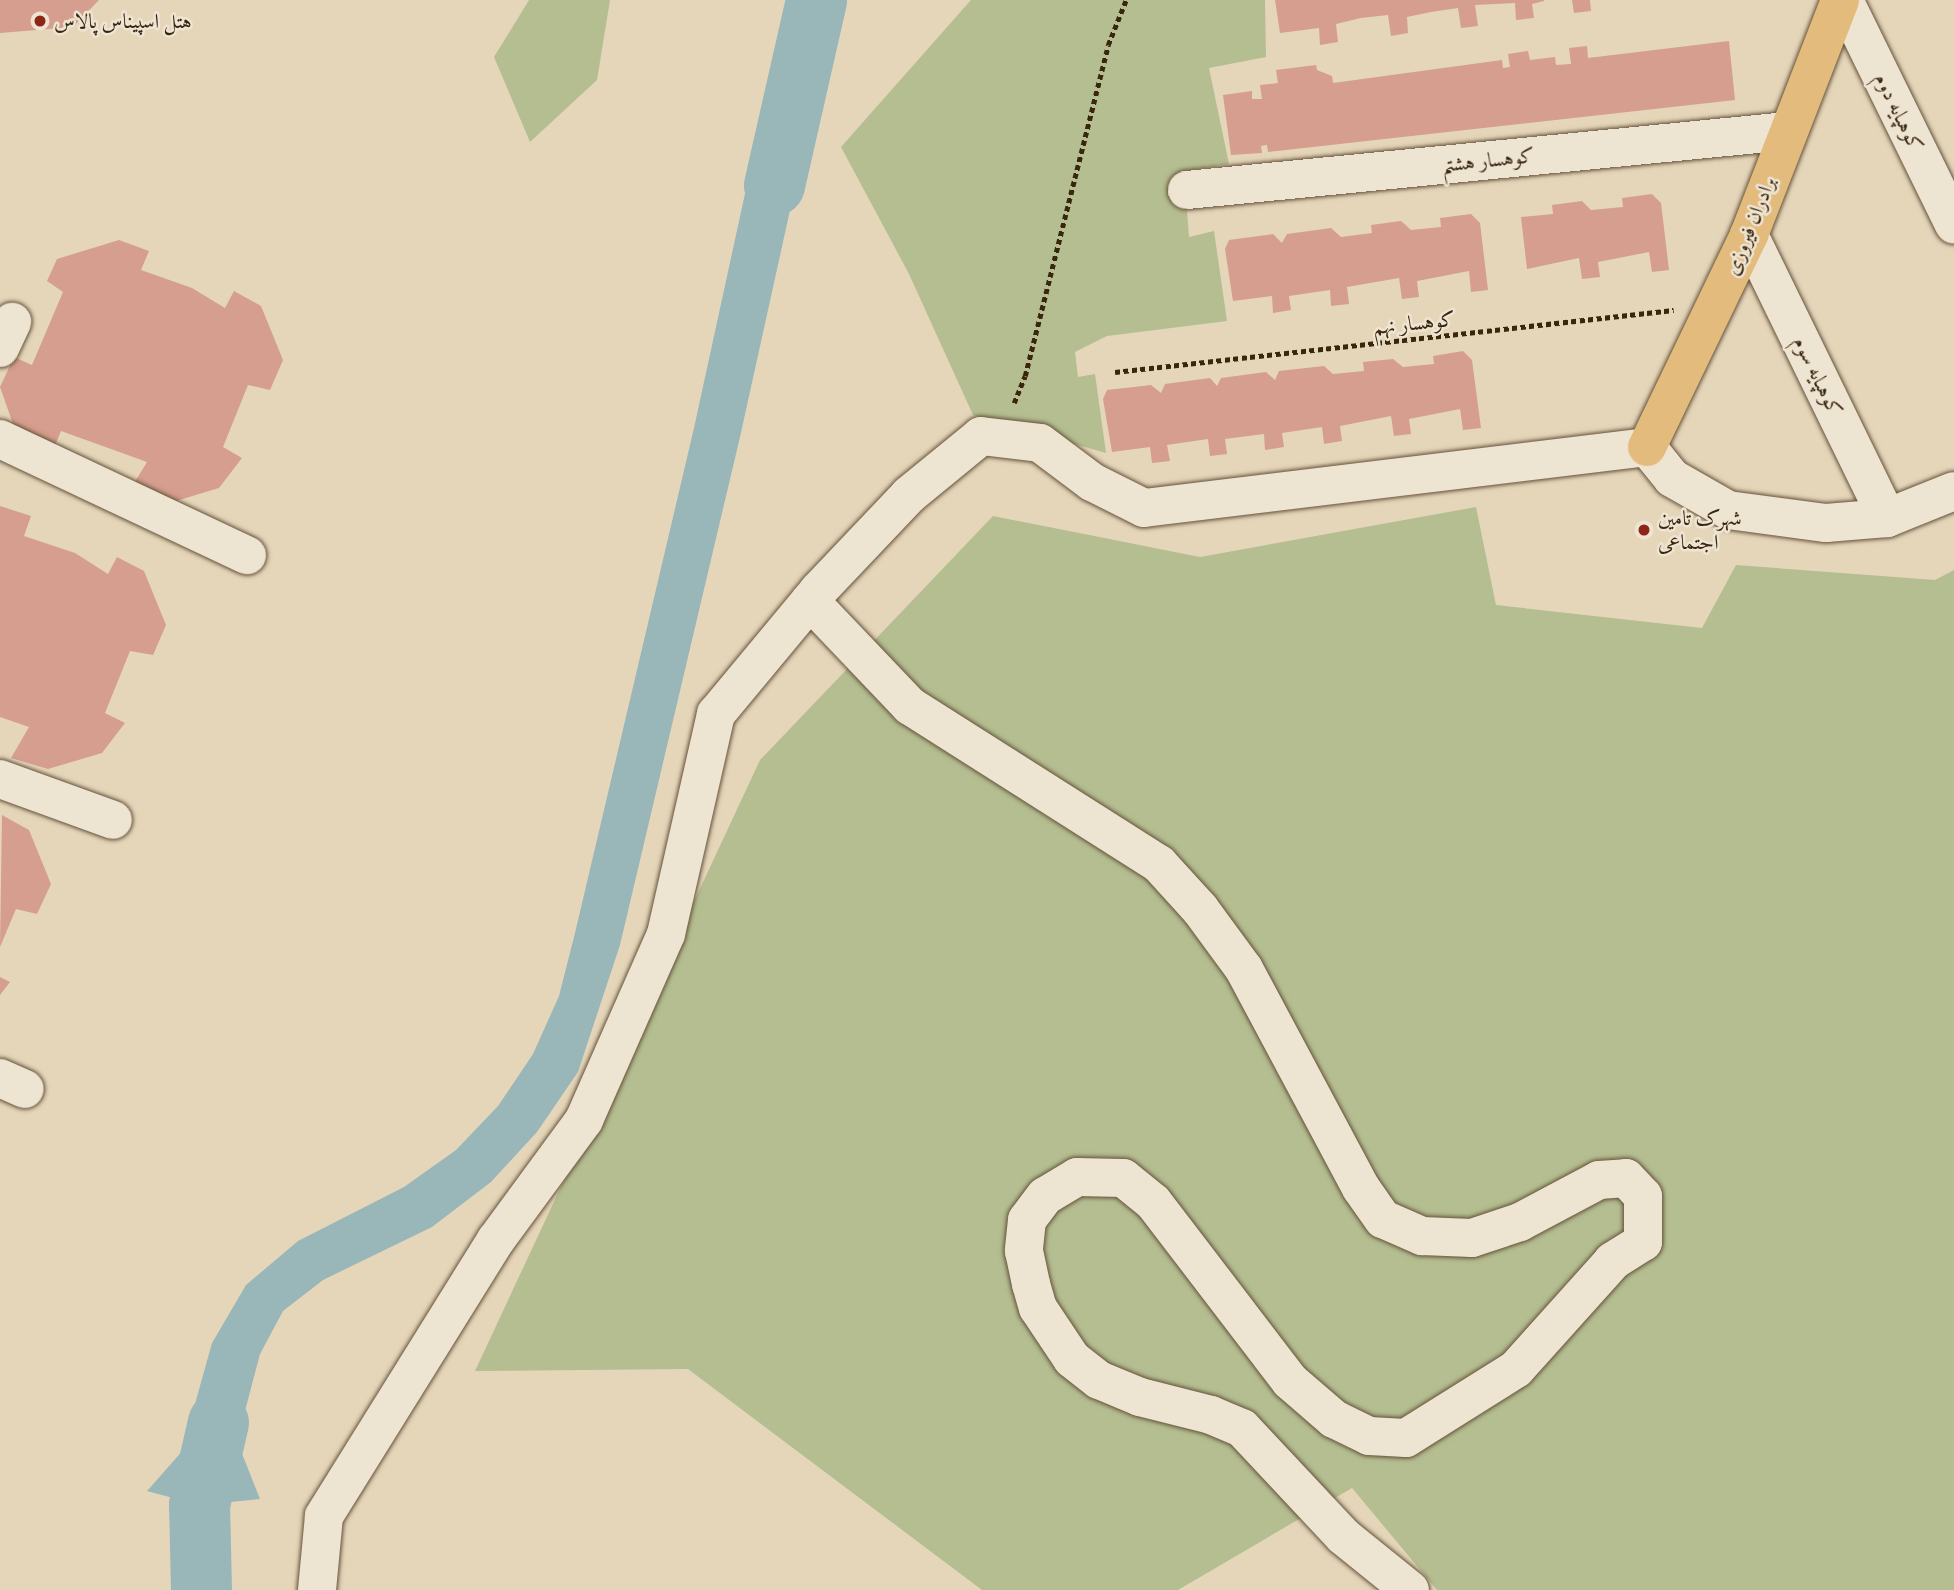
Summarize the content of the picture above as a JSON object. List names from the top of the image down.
{
  "streets": {
    "main road": ["برادران فیروزی"],
    "street": ["کوهپایه دوم", "کوهسار هشتم", "کوهپایه سوم"],
    "path": ["کوهسار نهم"]
  },
  "crossings": [
    ["کوهپایه دوم", "برادران فیروزی"],
    ["کوهسار هشتم", "برادران فیروزی"],
    ["برادران فیروزی", "کوهسار نهم"],
    ["برادران فیروزی", "کوهپایه سوم"]
  ],
  "places": ["هتل اسپیناس پالاس", "شهرک تامین اجتماعی"]
}
